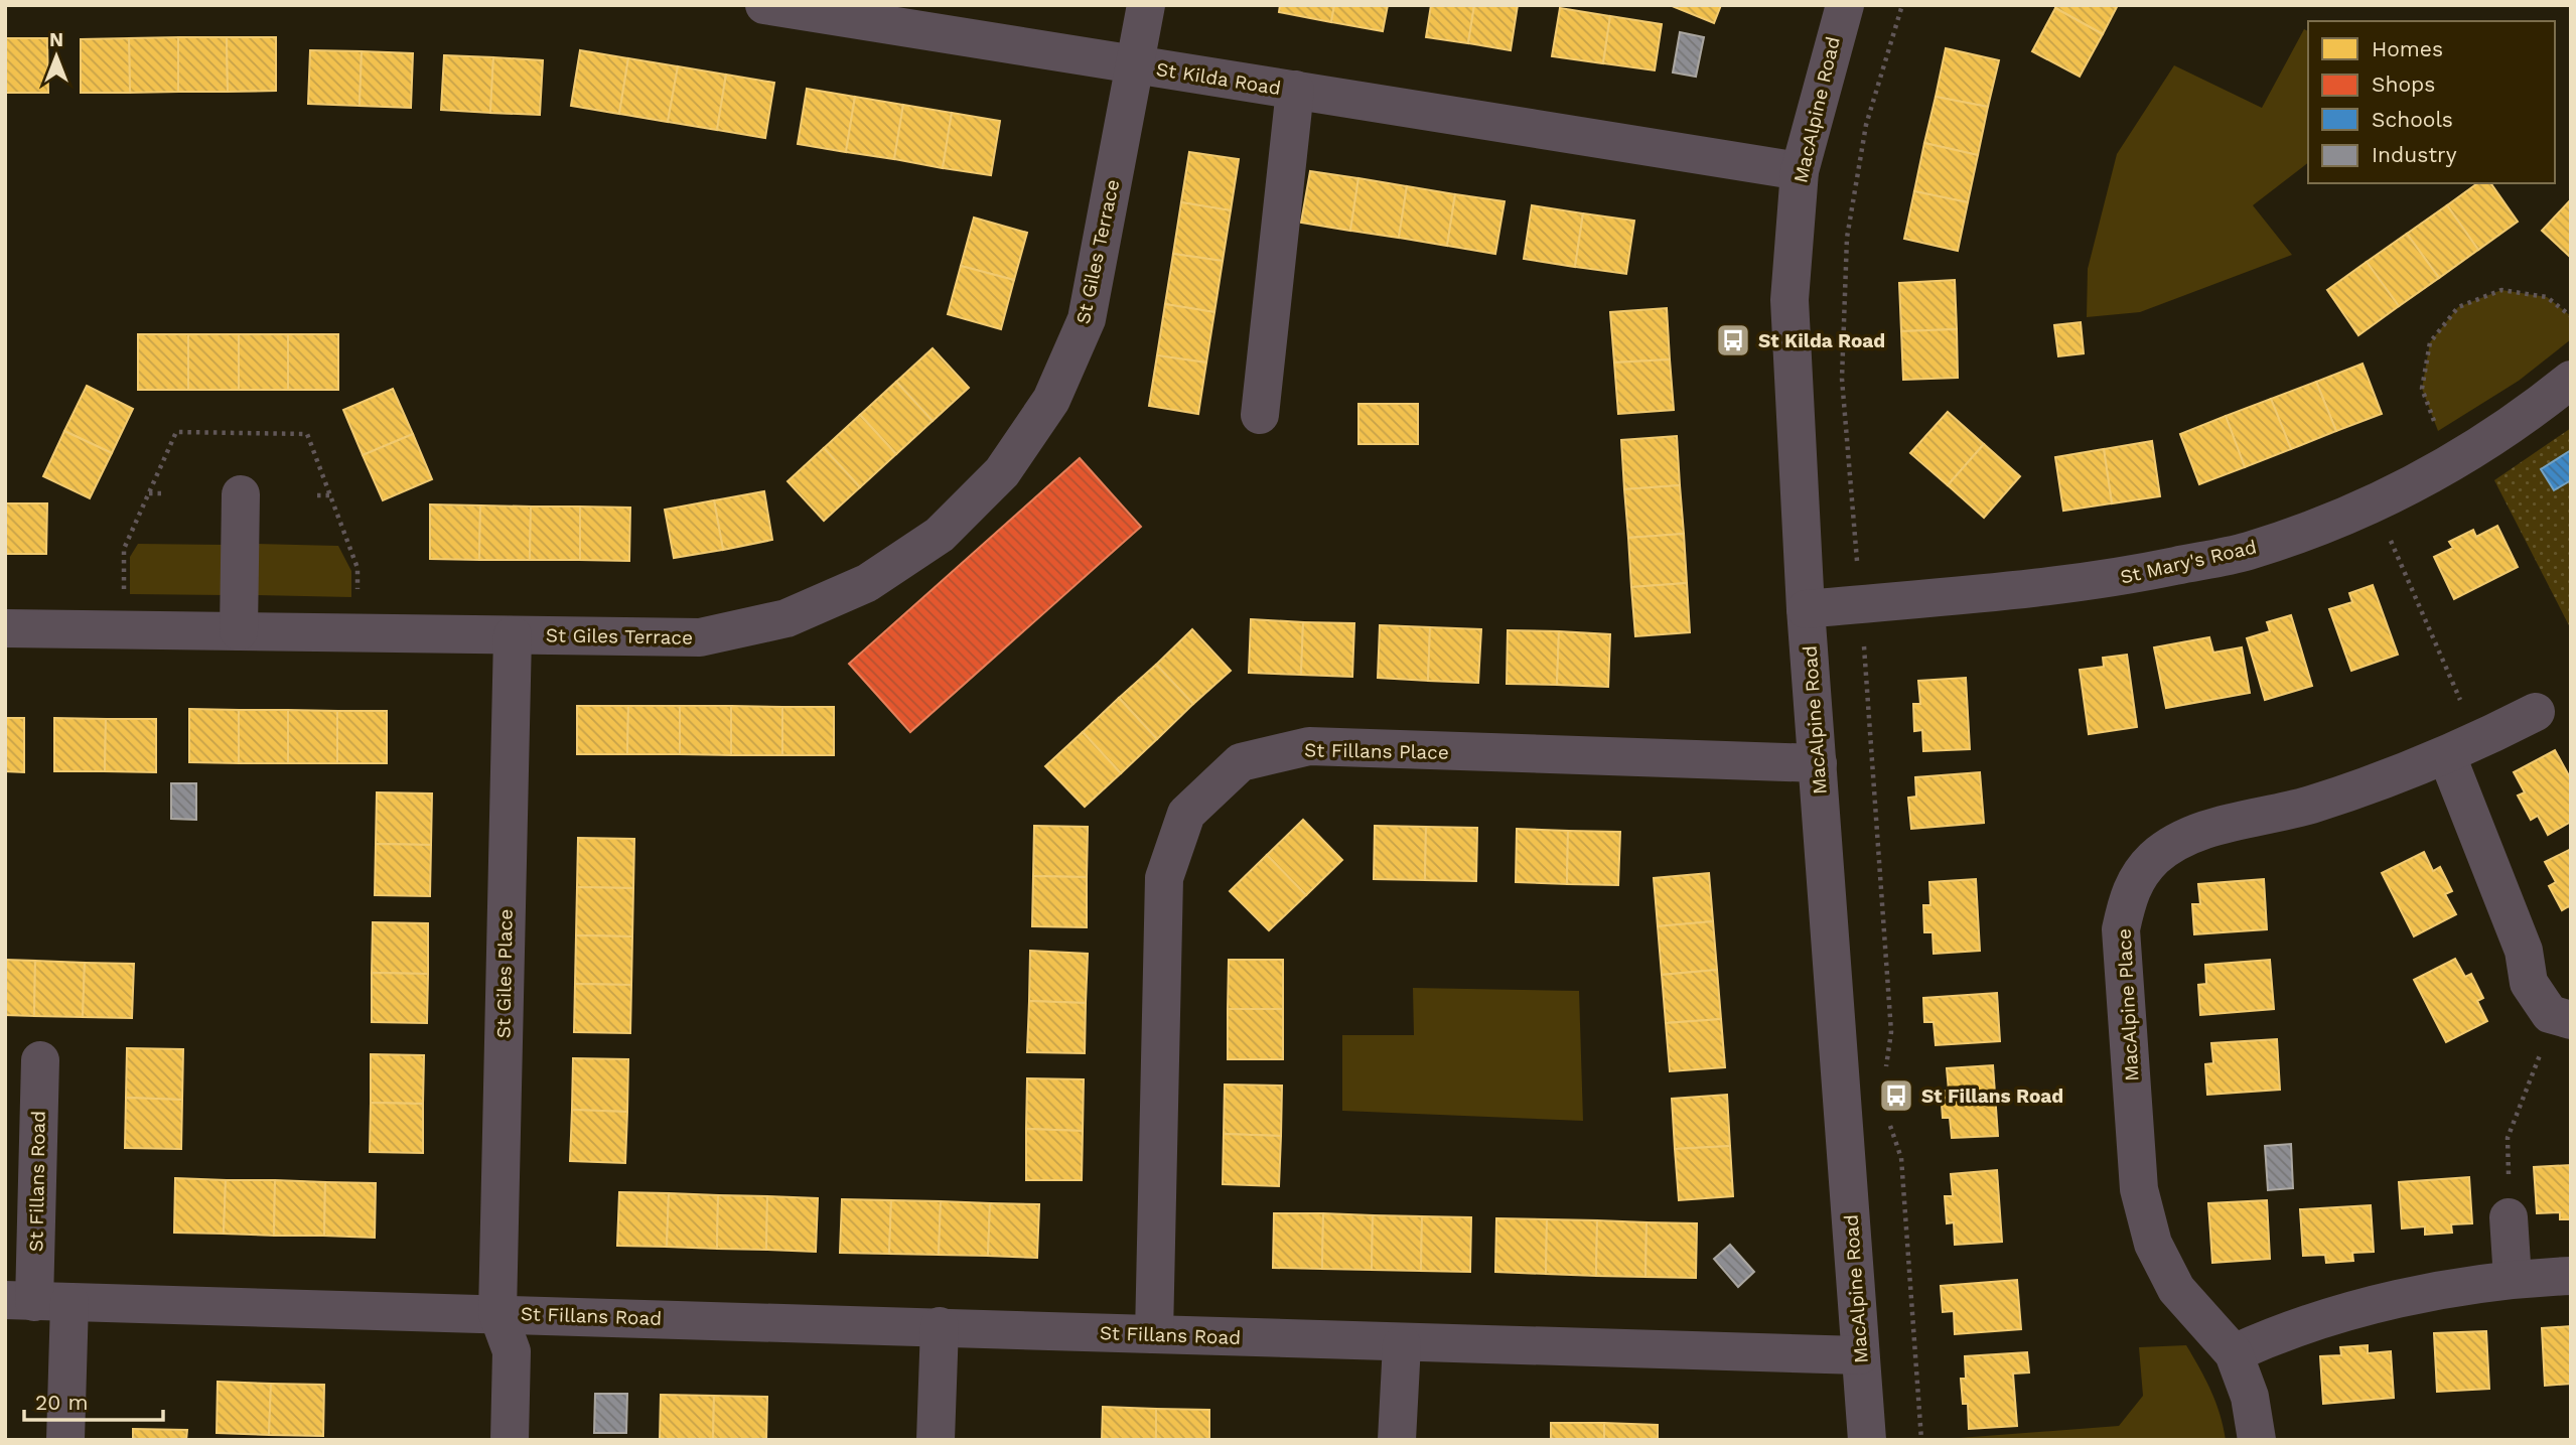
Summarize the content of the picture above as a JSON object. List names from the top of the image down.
{
  "streets": {
    "street": [
      "St Kilda Road",
      "MacAlpine Road",
      "St Giles Terrace",
      "St Mary's Road",
      "St Fillans Place",
      "St Giles Place",
      "MacAlpine Place",
      "St Fillans Road"
    ]
  },
  "crossings": [
    ["St Kilda Road", "MacAlpine Road"],
    ["St Kilda Road", "St Giles Terrace"],
    ["MacAlpine Road", "St Mary's Road"],
    ["MacAlpine Road", "St Fillans Place"],
    ["MacAlpine Road", "St Fillans Road"],
    ["St Giles Terrace", "St Giles Place"],
    ["St Fillans Place", "St Fillans Road"],
    ["St Giles Place", "St Fillans Road"]
  ],
  "places": {
    "bus stop": ["St Kilda Road", "St Fillans Road"]
  },
  "legend": [
    "Homes",
    "Shops",
    "Schools",
    "Industry"
  ],
  "scale_bar": "20 m",
  "north": "top"
}
